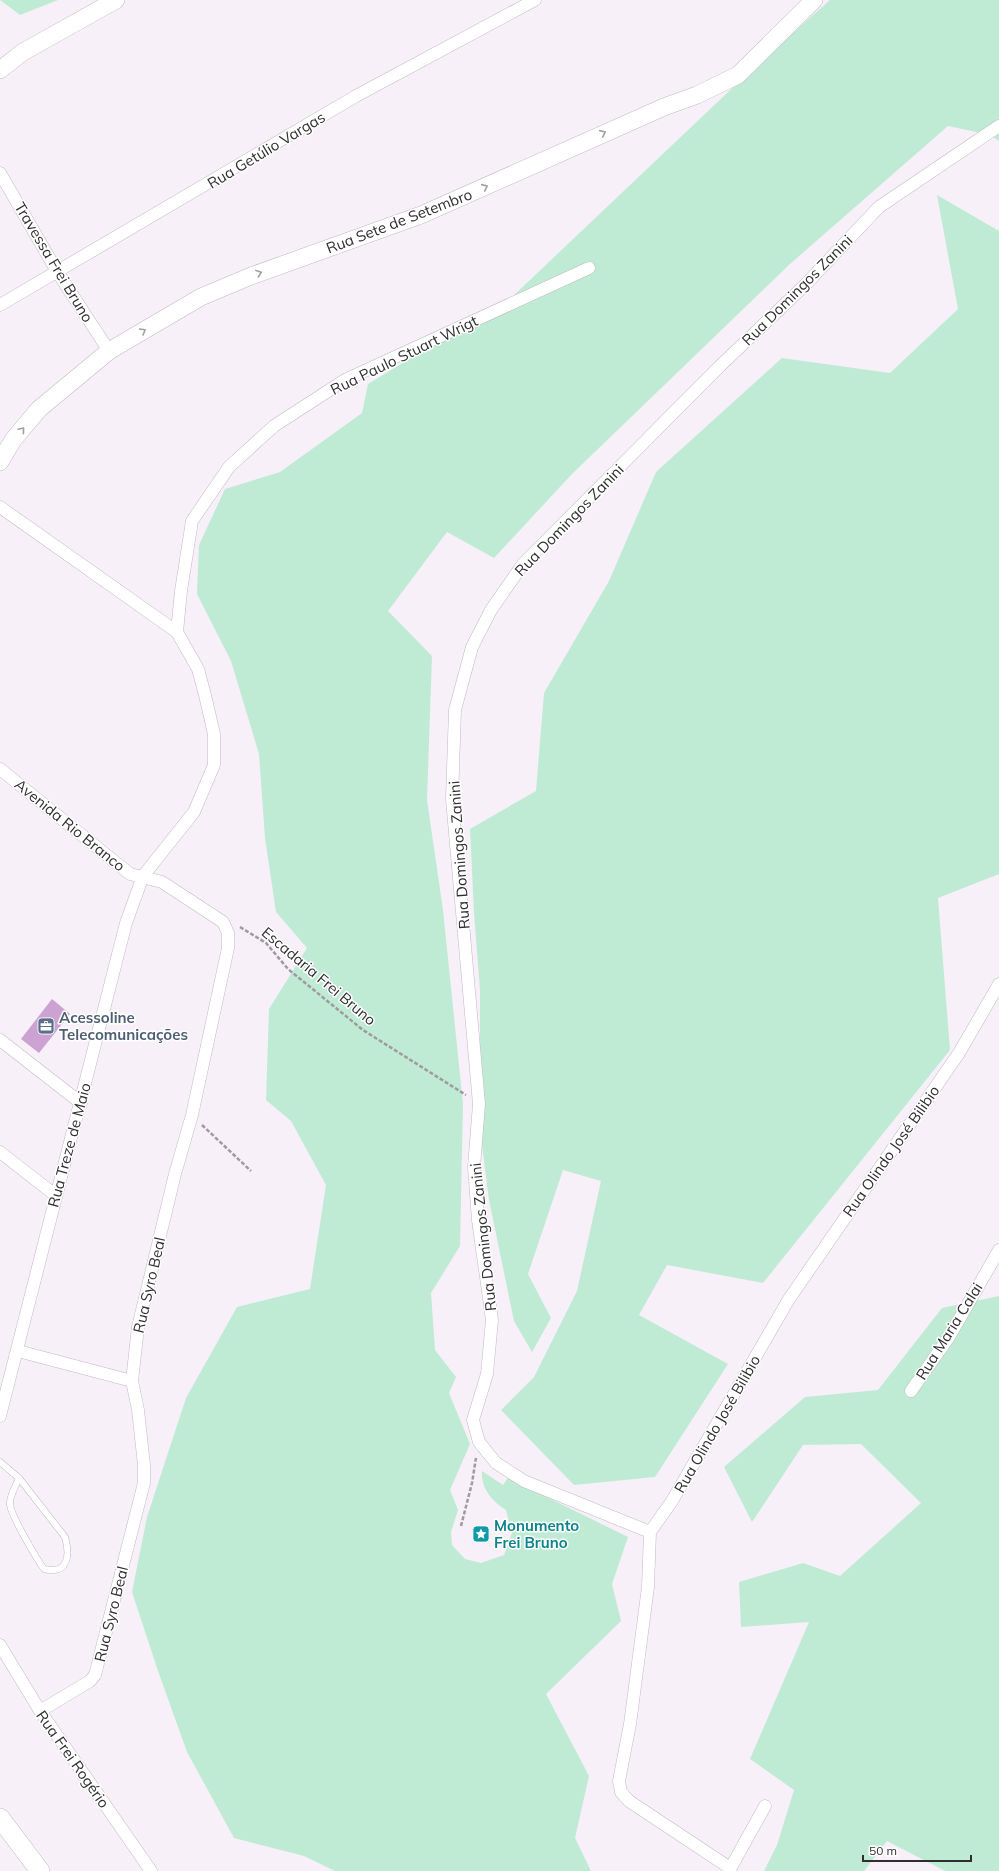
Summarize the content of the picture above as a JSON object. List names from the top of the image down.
{
  "streets": {
    "street": [
      "Rua Getúlio Vargas",
      "Rua Sete de Setembro",
      "Travessa Frei Bruno",
      "Rua Domingos Zanini",
      "Rua Paulo Stuart Wrigt",
      "Avenida Rio Branco",
      "Rua Treze de Maio",
      "Rua Olindo José Bilibio",
      "Rua Syro Beal",
      "Rua Maria Calai",
      "Rua Frei Rogério"
    ],
    "path": ["Escadaria Frei Bruno"]
  },
  "crossings": [
    ["Rua Getúlio Vargas", "Travessa Frei Bruno"],
    ["Rua Sete de Setembro", "Travessa Frei Bruno"],
    ["Rua Domingos Zanini", "Escadaria Frei Bruno"],
    ["Rua Domingos Zanini", "Rua Olindo José Bilibio"],
    ["Avenida Rio Branco", "Rua Treze de Maio"],
    ["Escadaria Frei Bruno", "Rua Syro Beal"],
    ["Rua Syro Beal", "Rua Frei Rogério"]
  ],
  "one_way": ["Rua Sete de Setembro"],
  "places": {
    "office": ["Acessoline Telecomunicações"],
    "place": ["Monumento Frei Bruno"]
  },
  "scale_bar": "50 m"
}
